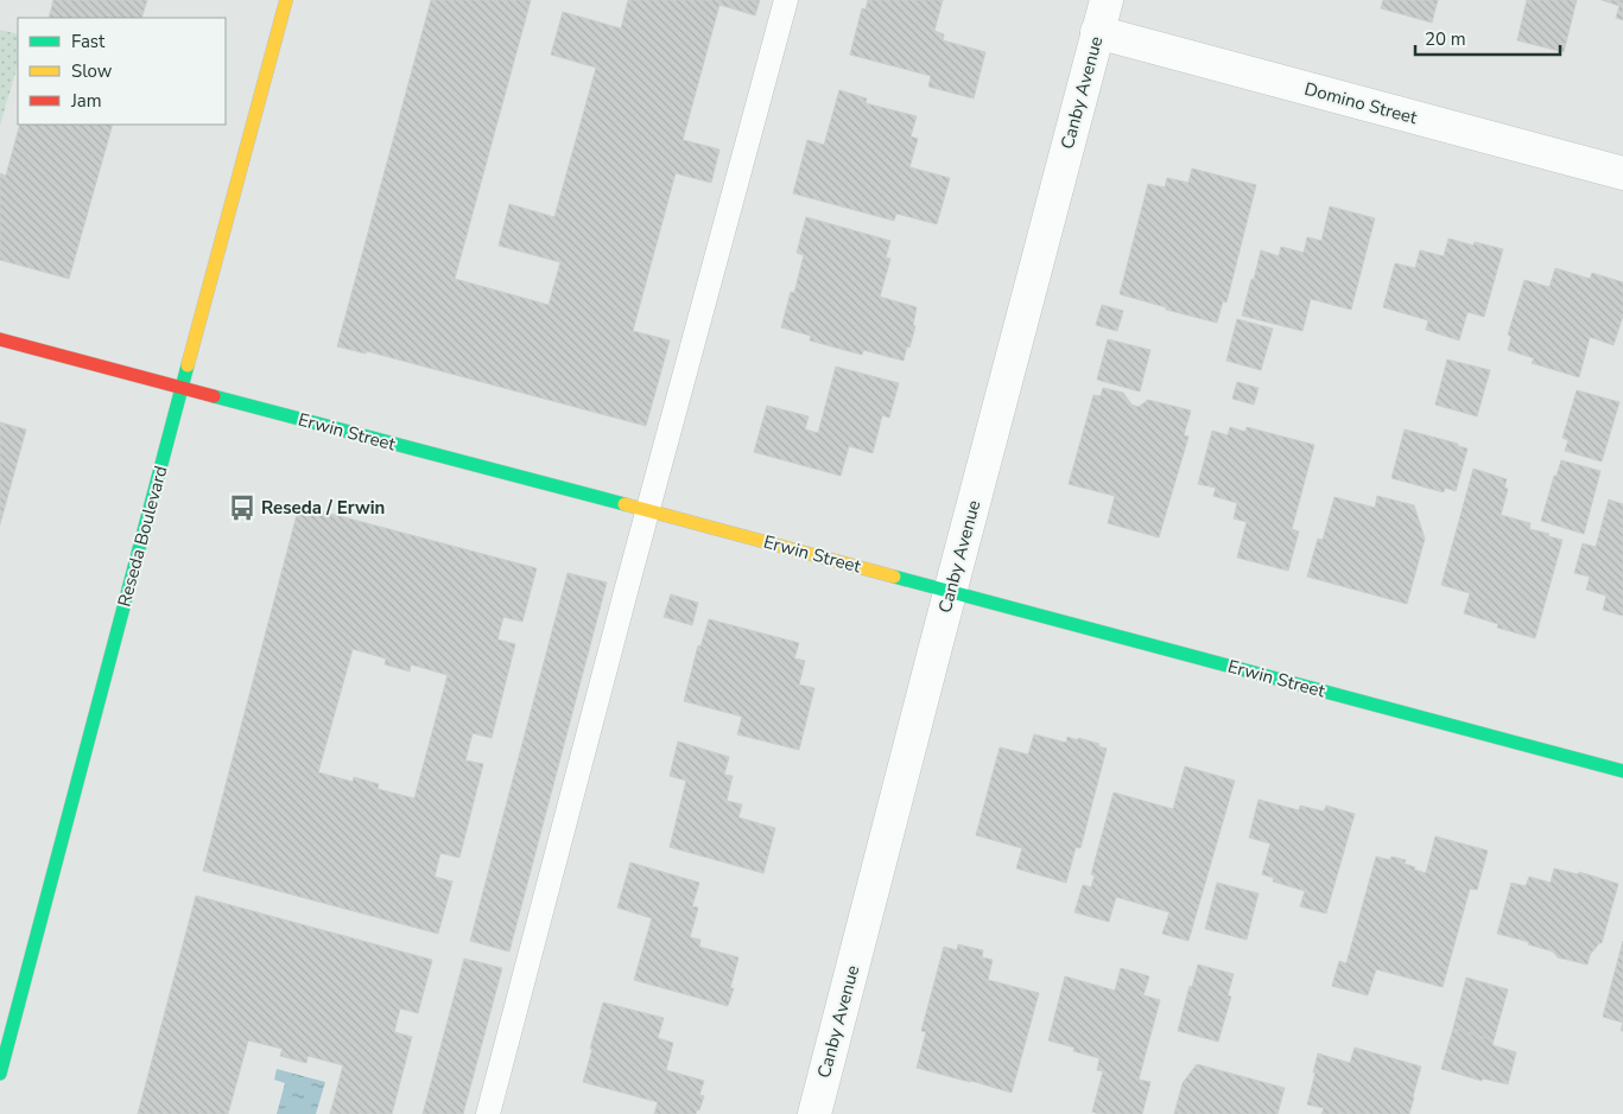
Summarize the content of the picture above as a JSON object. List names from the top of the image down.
{
  "streets": {
    "street": [
      "Canby Avenue",
      "Domino Street",
      "Erwin Street",
      "Reseda Boulevard"
    ]
  },
  "crossings": [
    ["Canby Avenue", "Domino Street"],
    ["Canby Avenue", "Erwin Street"],
    ["Erwin Street", "Reseda Boulevard"]
  ],
  "places": {
    "bus stop": ["Reseda / Erwin"]
  },
  "legend": ["Fast", "Slow", "Jam"],
  "scale_bar": "20 m"
}
